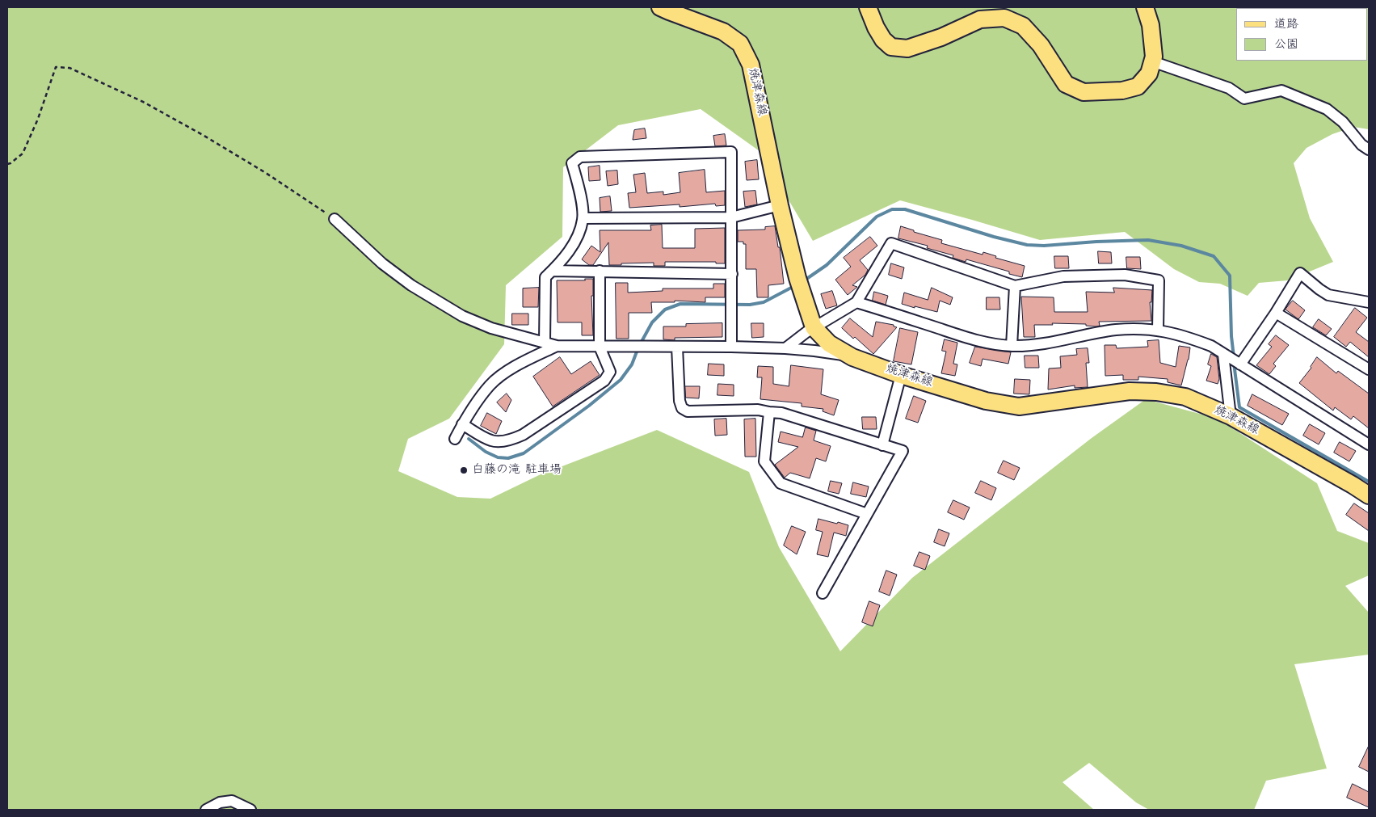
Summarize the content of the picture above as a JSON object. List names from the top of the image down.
{
  "streets": {
    "main road": ["焼津森線"]
  },
  "places": ["白藤の滝 駐車場"],
  "legend": ["道路", "公園"]
}
